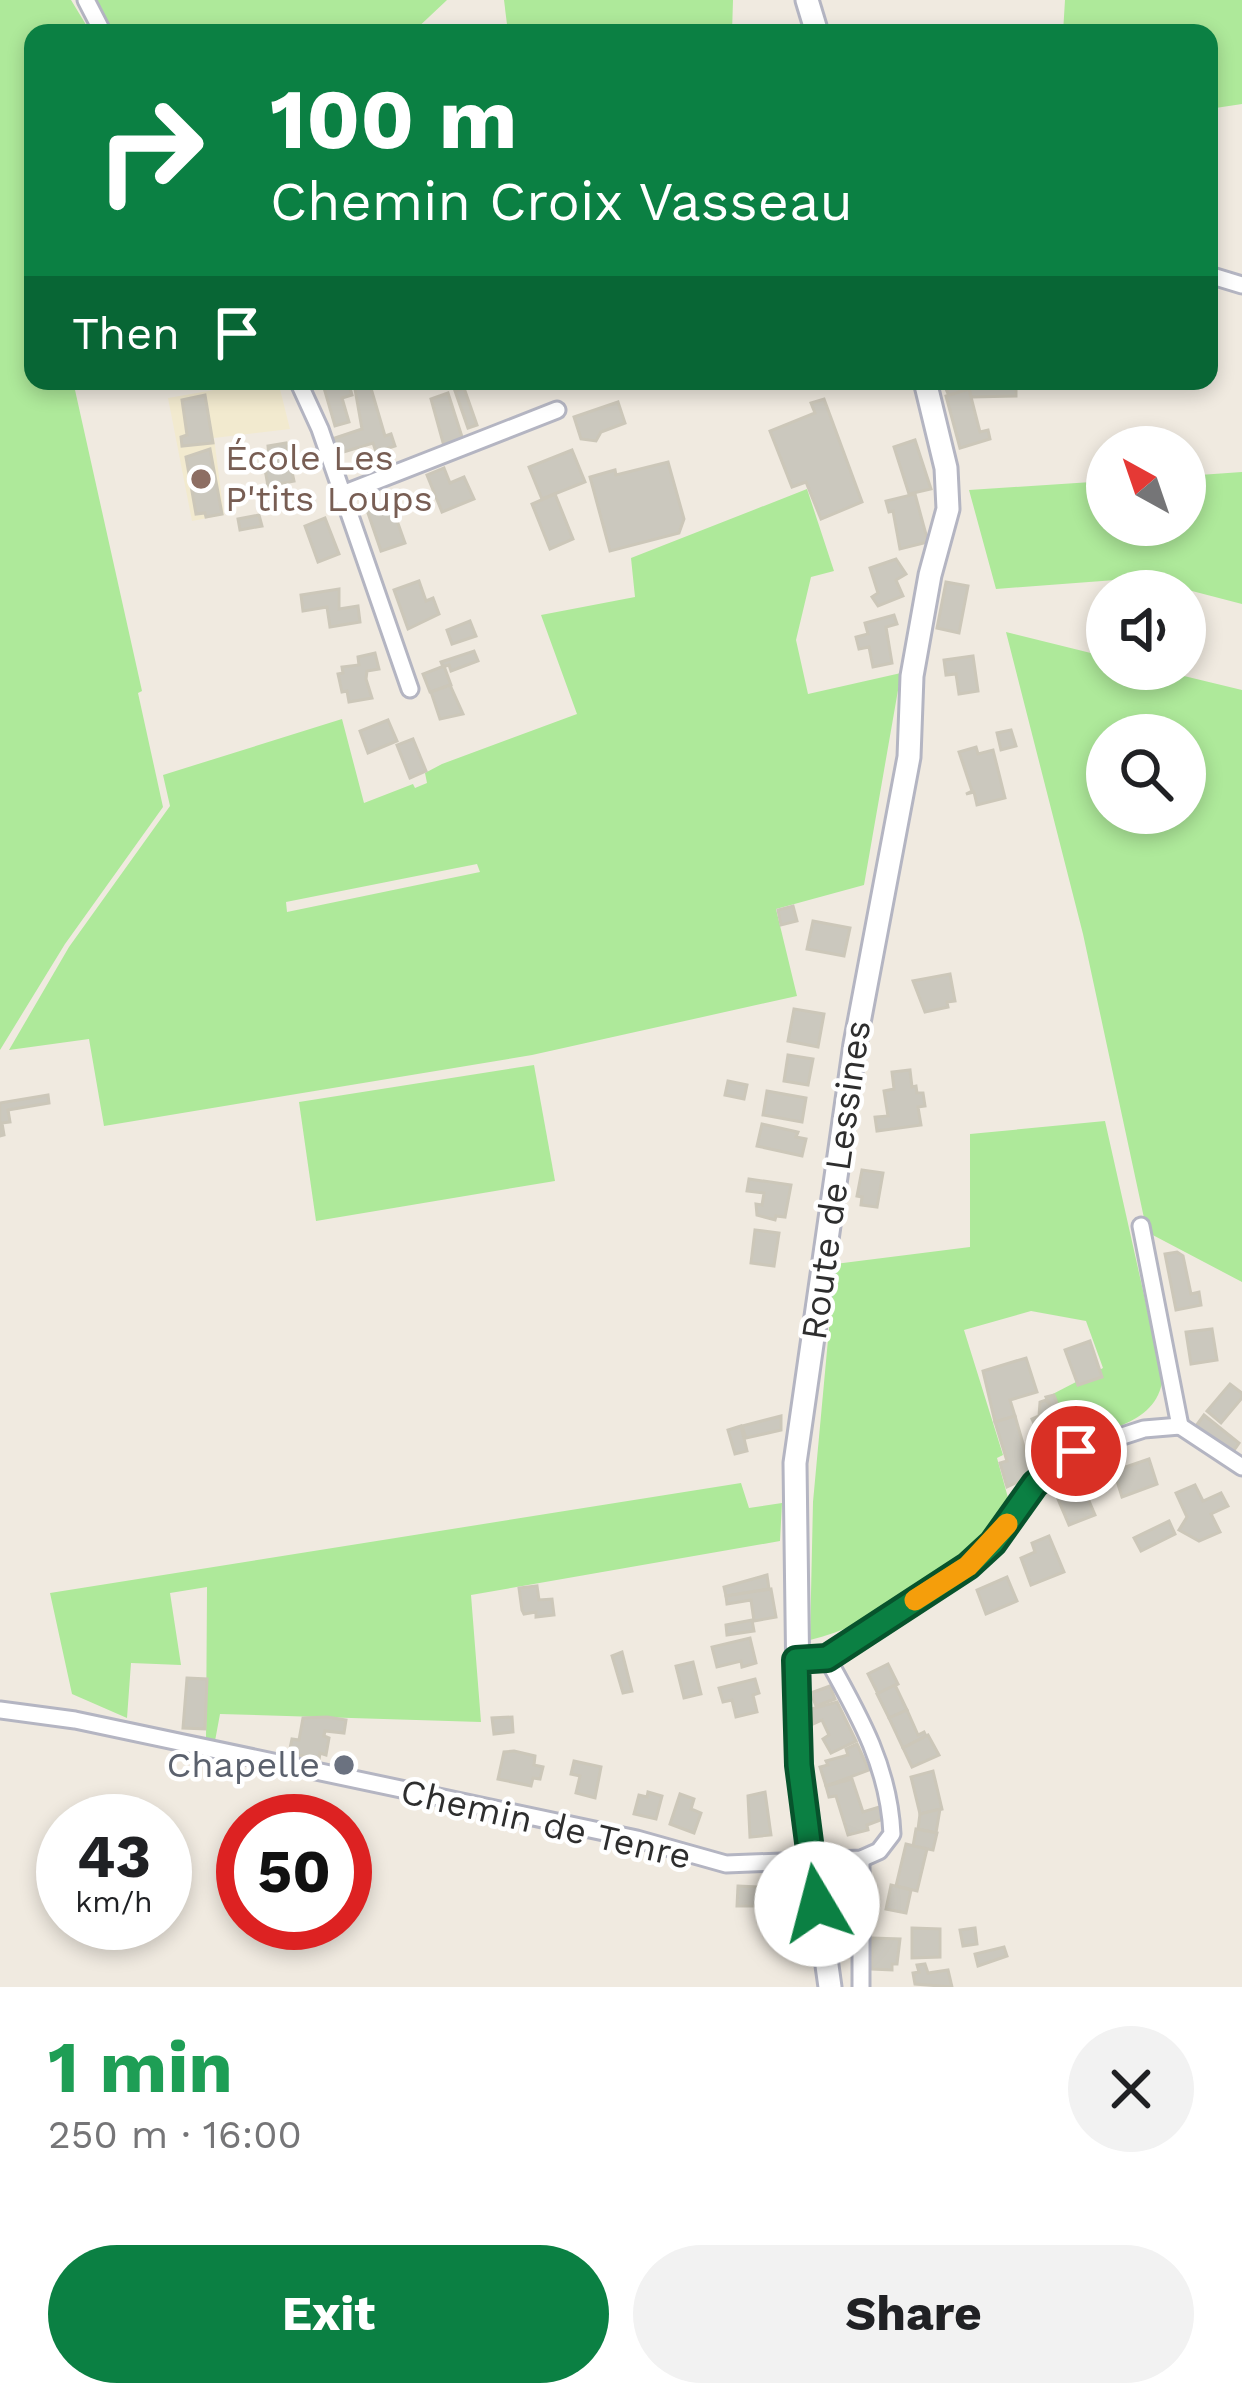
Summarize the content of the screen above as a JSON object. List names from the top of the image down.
{
  "streets": {
    "main road": ["Route de Lessines"],
    "street": ["Chemin de Tenre"]
  },
  "crossings": [
    ["Route de Lessines", "Chemin de Tenre"]
  ],
  "places": ["École Les P'tits Loups", "Chapelle"],
  "north": "top left",
  "page": {
    "turn": ["100 m", "Chemin Croix Vasseau"],
    "then": "Then",
    "speed": "43 km/h",
    "limit": "50",
    "heading": ["1 min", "250 m · 16:00"],
    "buttons": ["Exit", "Share"]
  }
}
